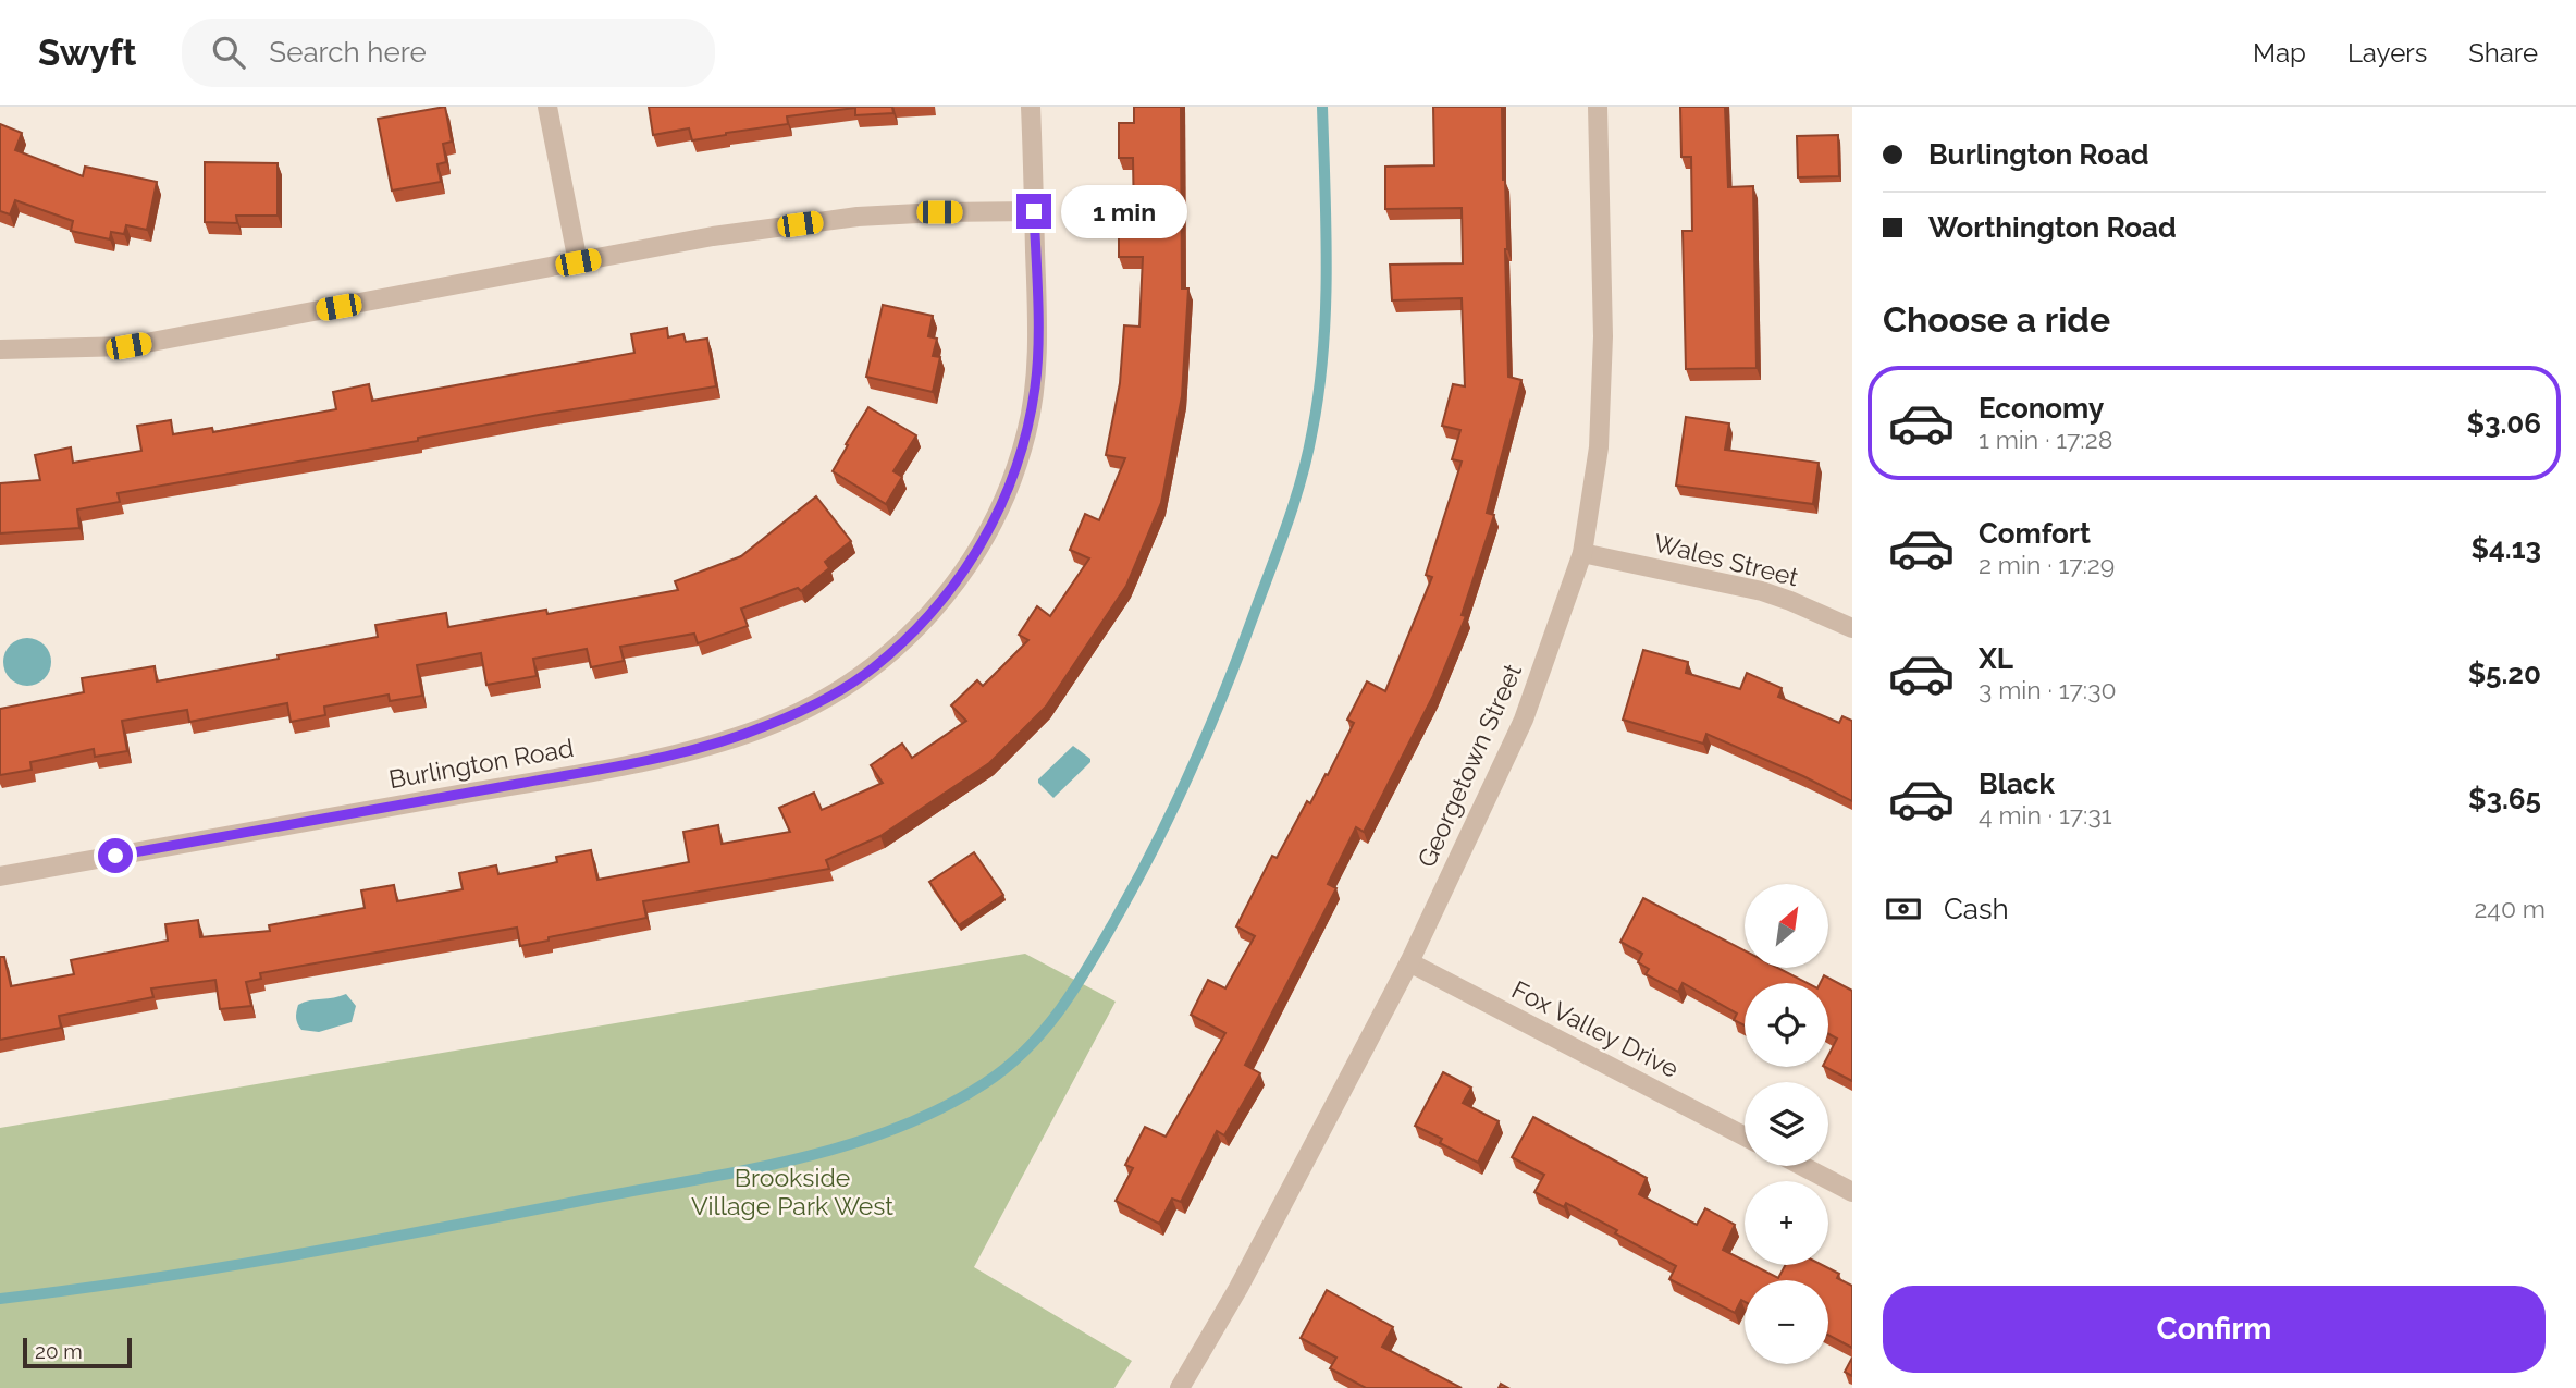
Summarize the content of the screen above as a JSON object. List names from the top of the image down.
{
  "streets": {
    "street": [
      "Wales Street",
      "Burlington Road",
      "Georgetown Street",
      "Fox Valley Drive"
    ]
  },
  "crossings": [
    ["Wales Street", "Georgetown Street"],
    ["Georgetown Street", "Fox Valley Drive"]
  ],
  "parks": ["Brookside Village Park West"],
  "scale_bar": "20 m",
  "north": "top right",
  "page": {
    "header": "Swyft",
    "search": "Search here",
    "nav": ["Map", "Layers", "Share"],
    "banner": ["Burlington Road", "Worthington Road"],
    "bubble": "1 min",
    "heading": "Choose a ride",
    "list": [
      {
        "name": "Economy",
        "note": "1 min · 17:28",
        "value": "$3.06"
      },
      {
        "name": "Comfort",
        "note": "2 min · 17:29",
        "value": "$4.13"
      },
      {
        "name": "XL",
        "note": "3 min · 17:30",
        "value": "$5.20"
      },
      {
        "name": "Black",
        "note": "4 min · 17:31",
        "value": "$3.65"
      }
    ],
    "pay": ["Cash", "240 m"],
    "map_buttons": ["+", "−"],
    "buttons": "Confirm",
    "scale": "20 m"
  }
}
